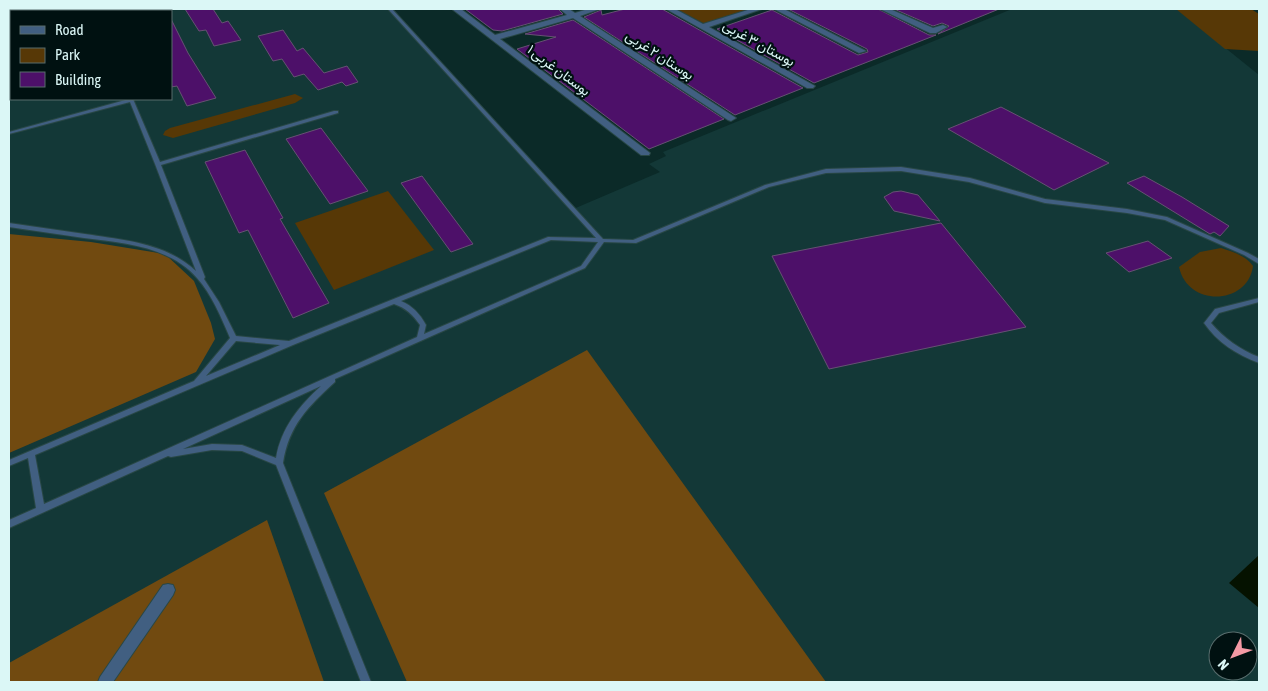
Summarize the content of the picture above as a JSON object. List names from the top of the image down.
{
  "streets": {
    "street": ["بوستان ۳ غربی", "بوستان ۲ غربی", "بوستان غربی ۱"]
  },
  "legend": ["Road", "Park", "Building"],
  "north": "bottom left"
}
